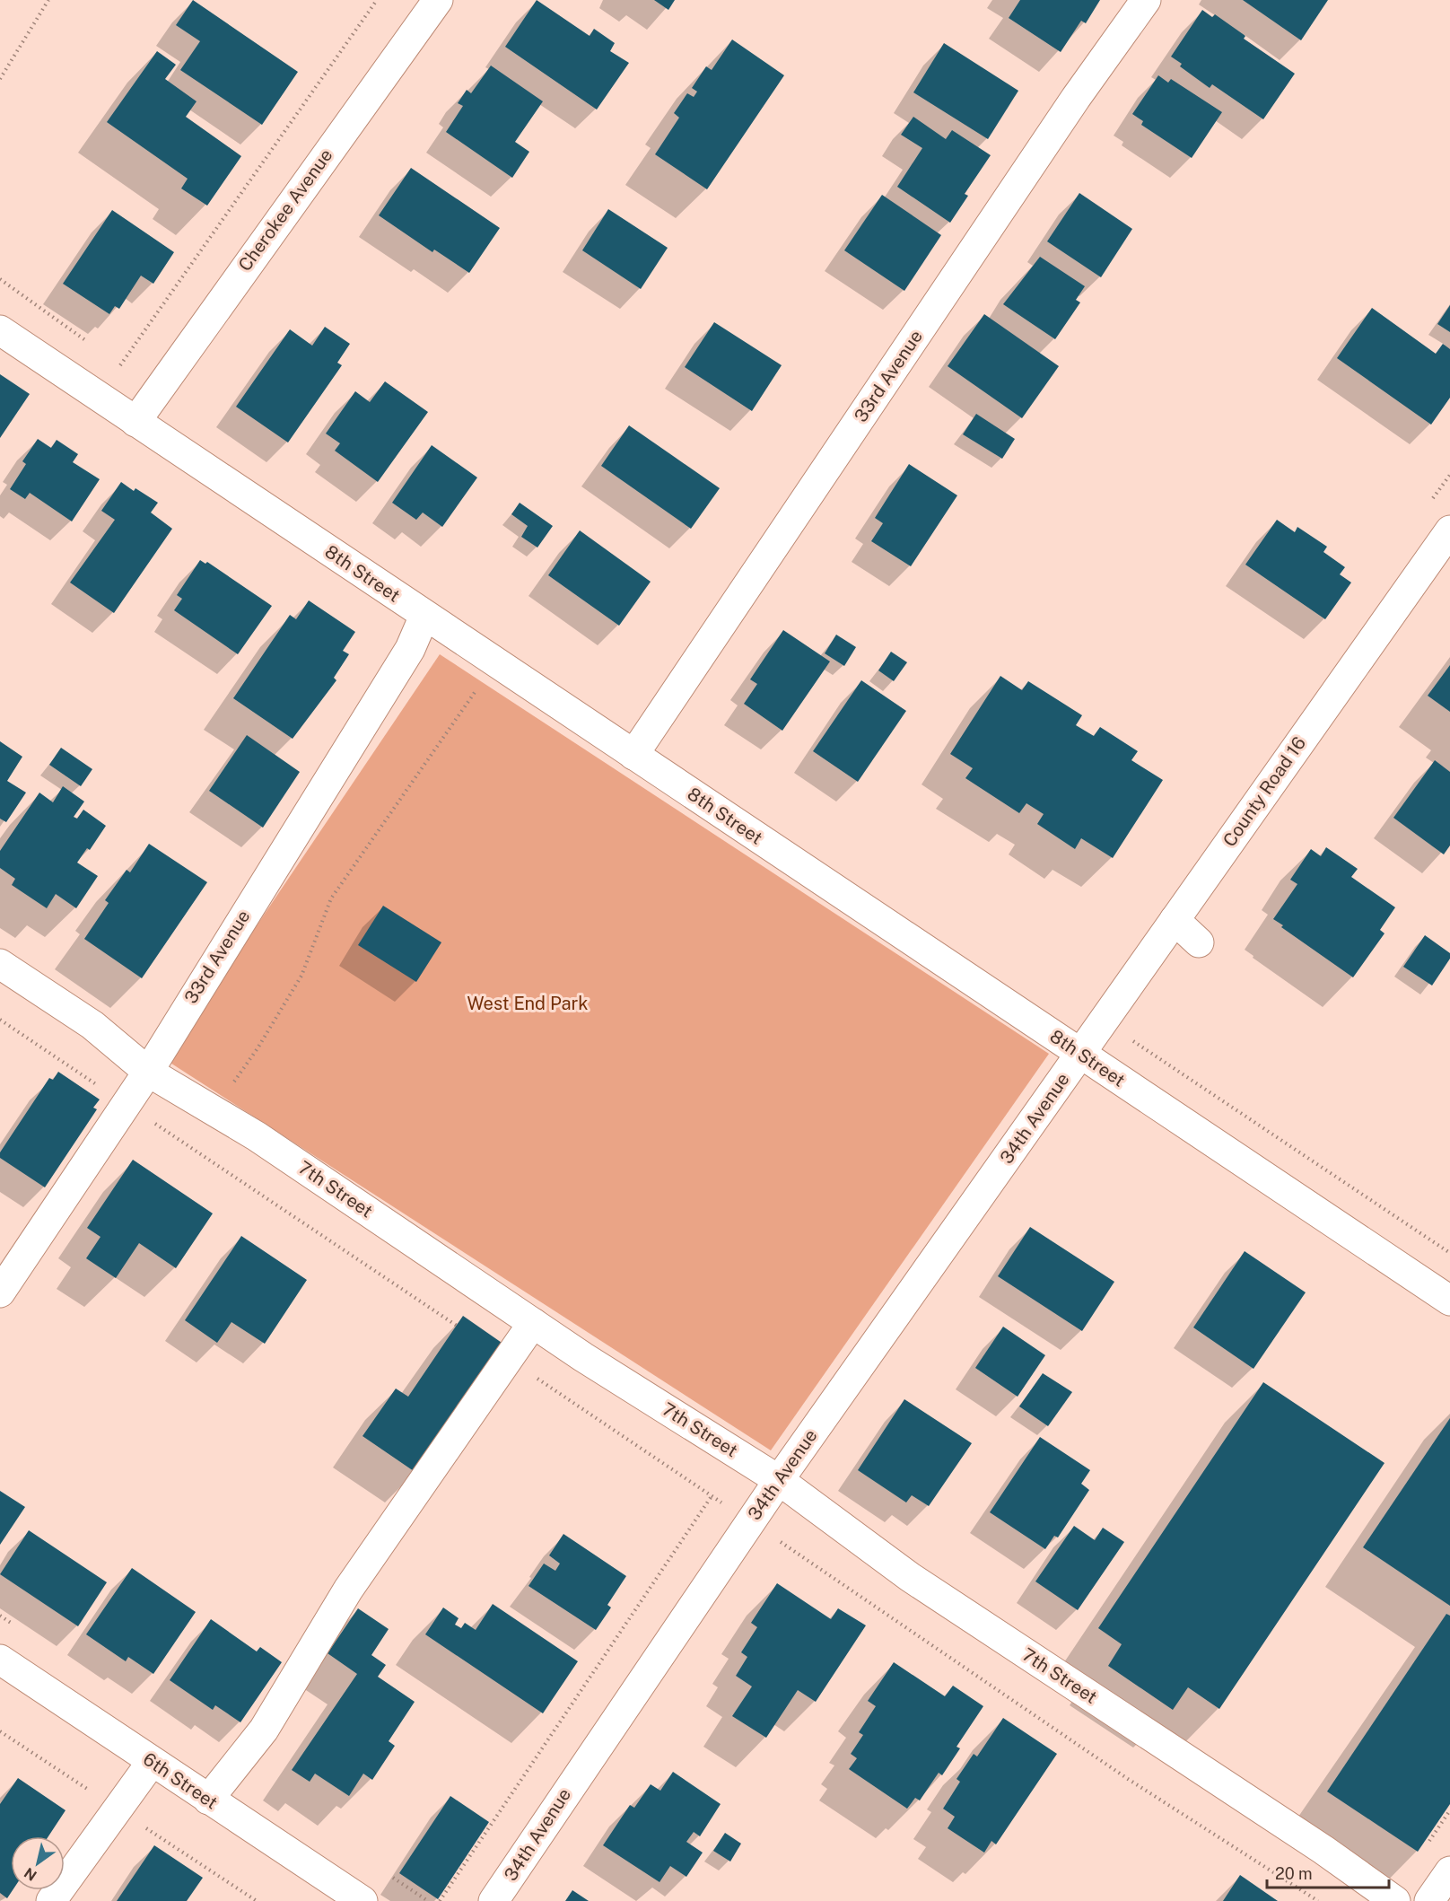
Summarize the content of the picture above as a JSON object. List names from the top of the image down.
{
  "streets": {
    "street": [
      "Cherokee Avenue",
      "33rd Avenue",
      "8th Street",
      "County Road 16",
      "34th Avenue",
      "7th Street",
      "6th Street"
    ]
  },
  "crossings": [
    ["Cherokee Avenue", "8th Street"],
    ["33rd Avenue", "8th Street"],
    ["33rd Avenue", "7th Street"],
    ["8th Street", "County Road 16"],
    ["8th Street", "34th Avenue"],
    ["County Road 16", "34th Avenue"],
    ["34th Avenue", "7th Street"]
  ],
  "parks": ["West End Park"],
  "scale_bar": "20 m",
  "north": "bottom left"
}
